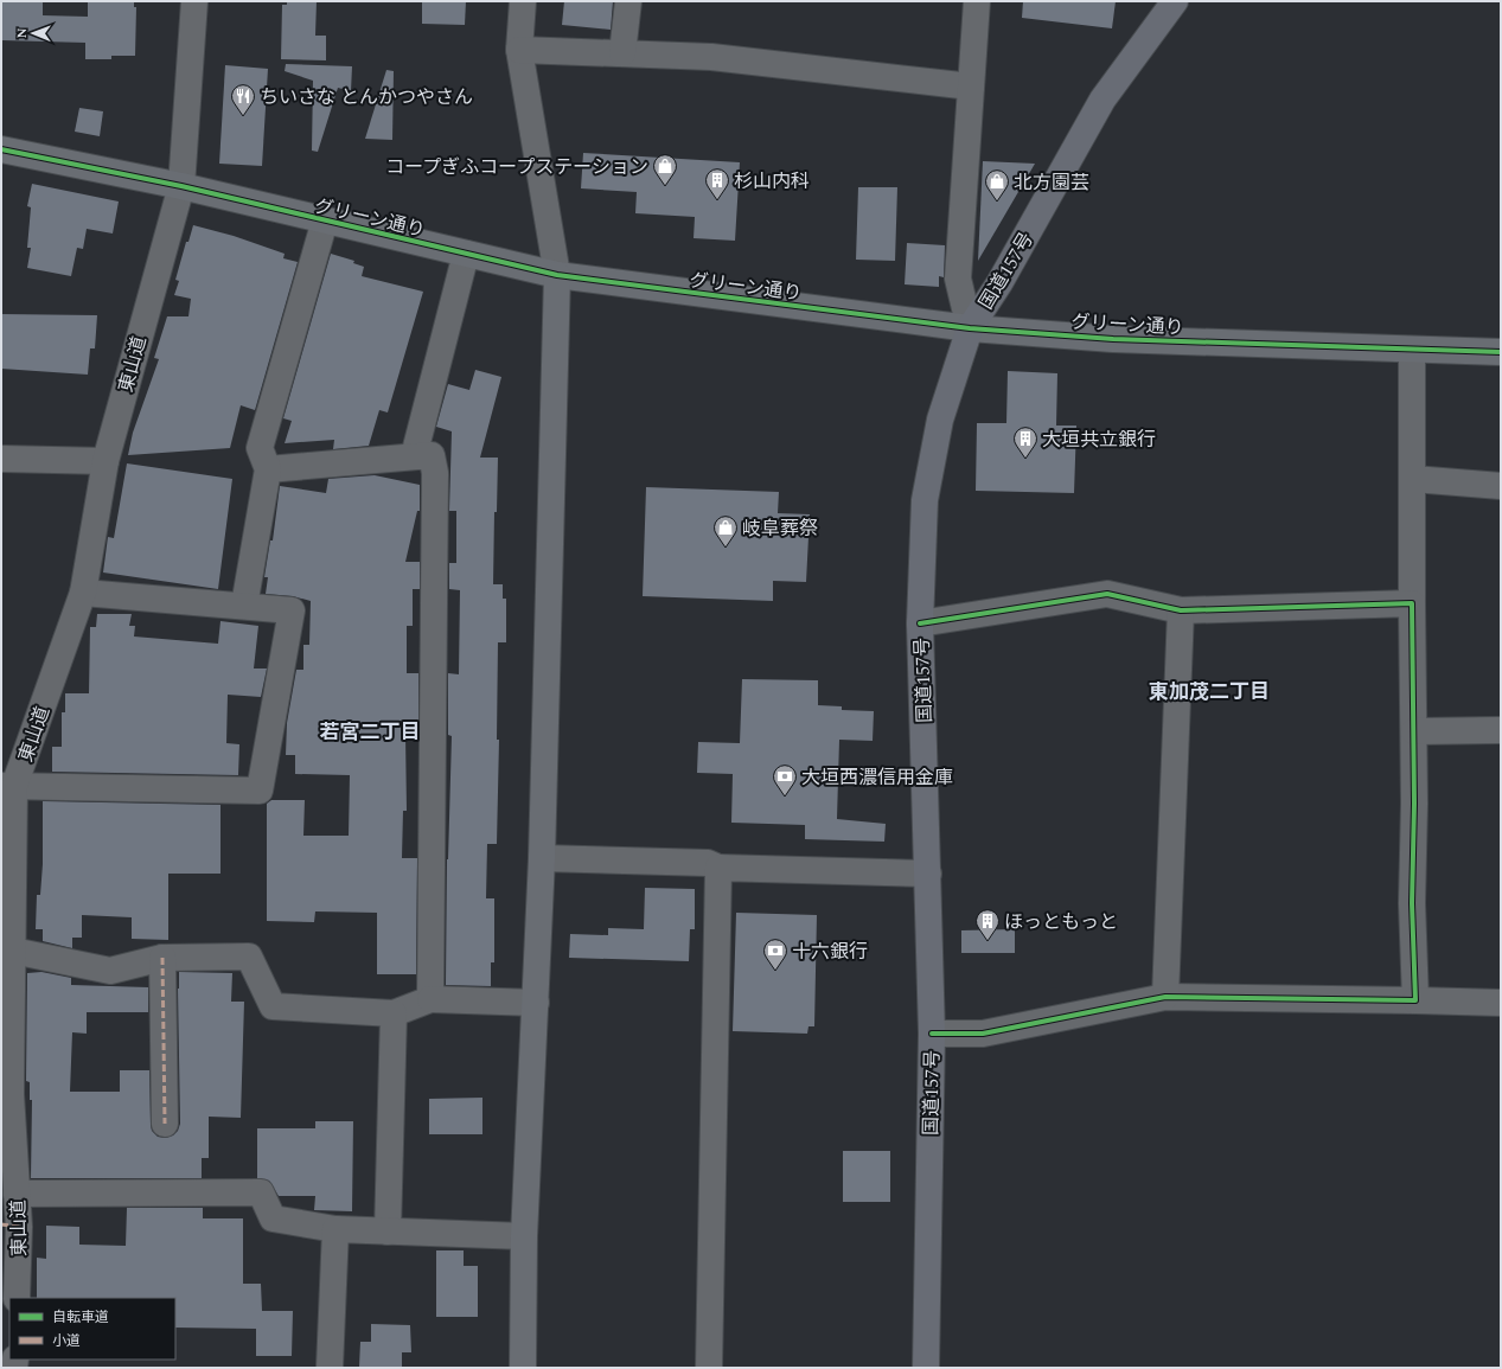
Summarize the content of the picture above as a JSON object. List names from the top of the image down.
{
  "streets": {
    "highway": ["国道157号"],
    "street": ["グリーン通り", "東山道"]
  },
  "crossings": [
    ["グリーン通り", "国道157号"],
    ["グリーン通り", "東山道"]
  ],
  "districts": ["東加茂二丁目", "若宮二丁目"],
  "places": {
    "restaurant": ["ちいさな とんかつやさん"],
    "shop": ["コープぎふコープステーション", "北方園芸", "岐阜葬祭"],
    "building": ["杉山内科", "大垣共立銀行", "ほっともっと"],
    "bank": ["大垣西濃信用金庫", "十六銀行"]
  },
  "legend": ["自転車道", "小道"],
  "north": "left"
}
